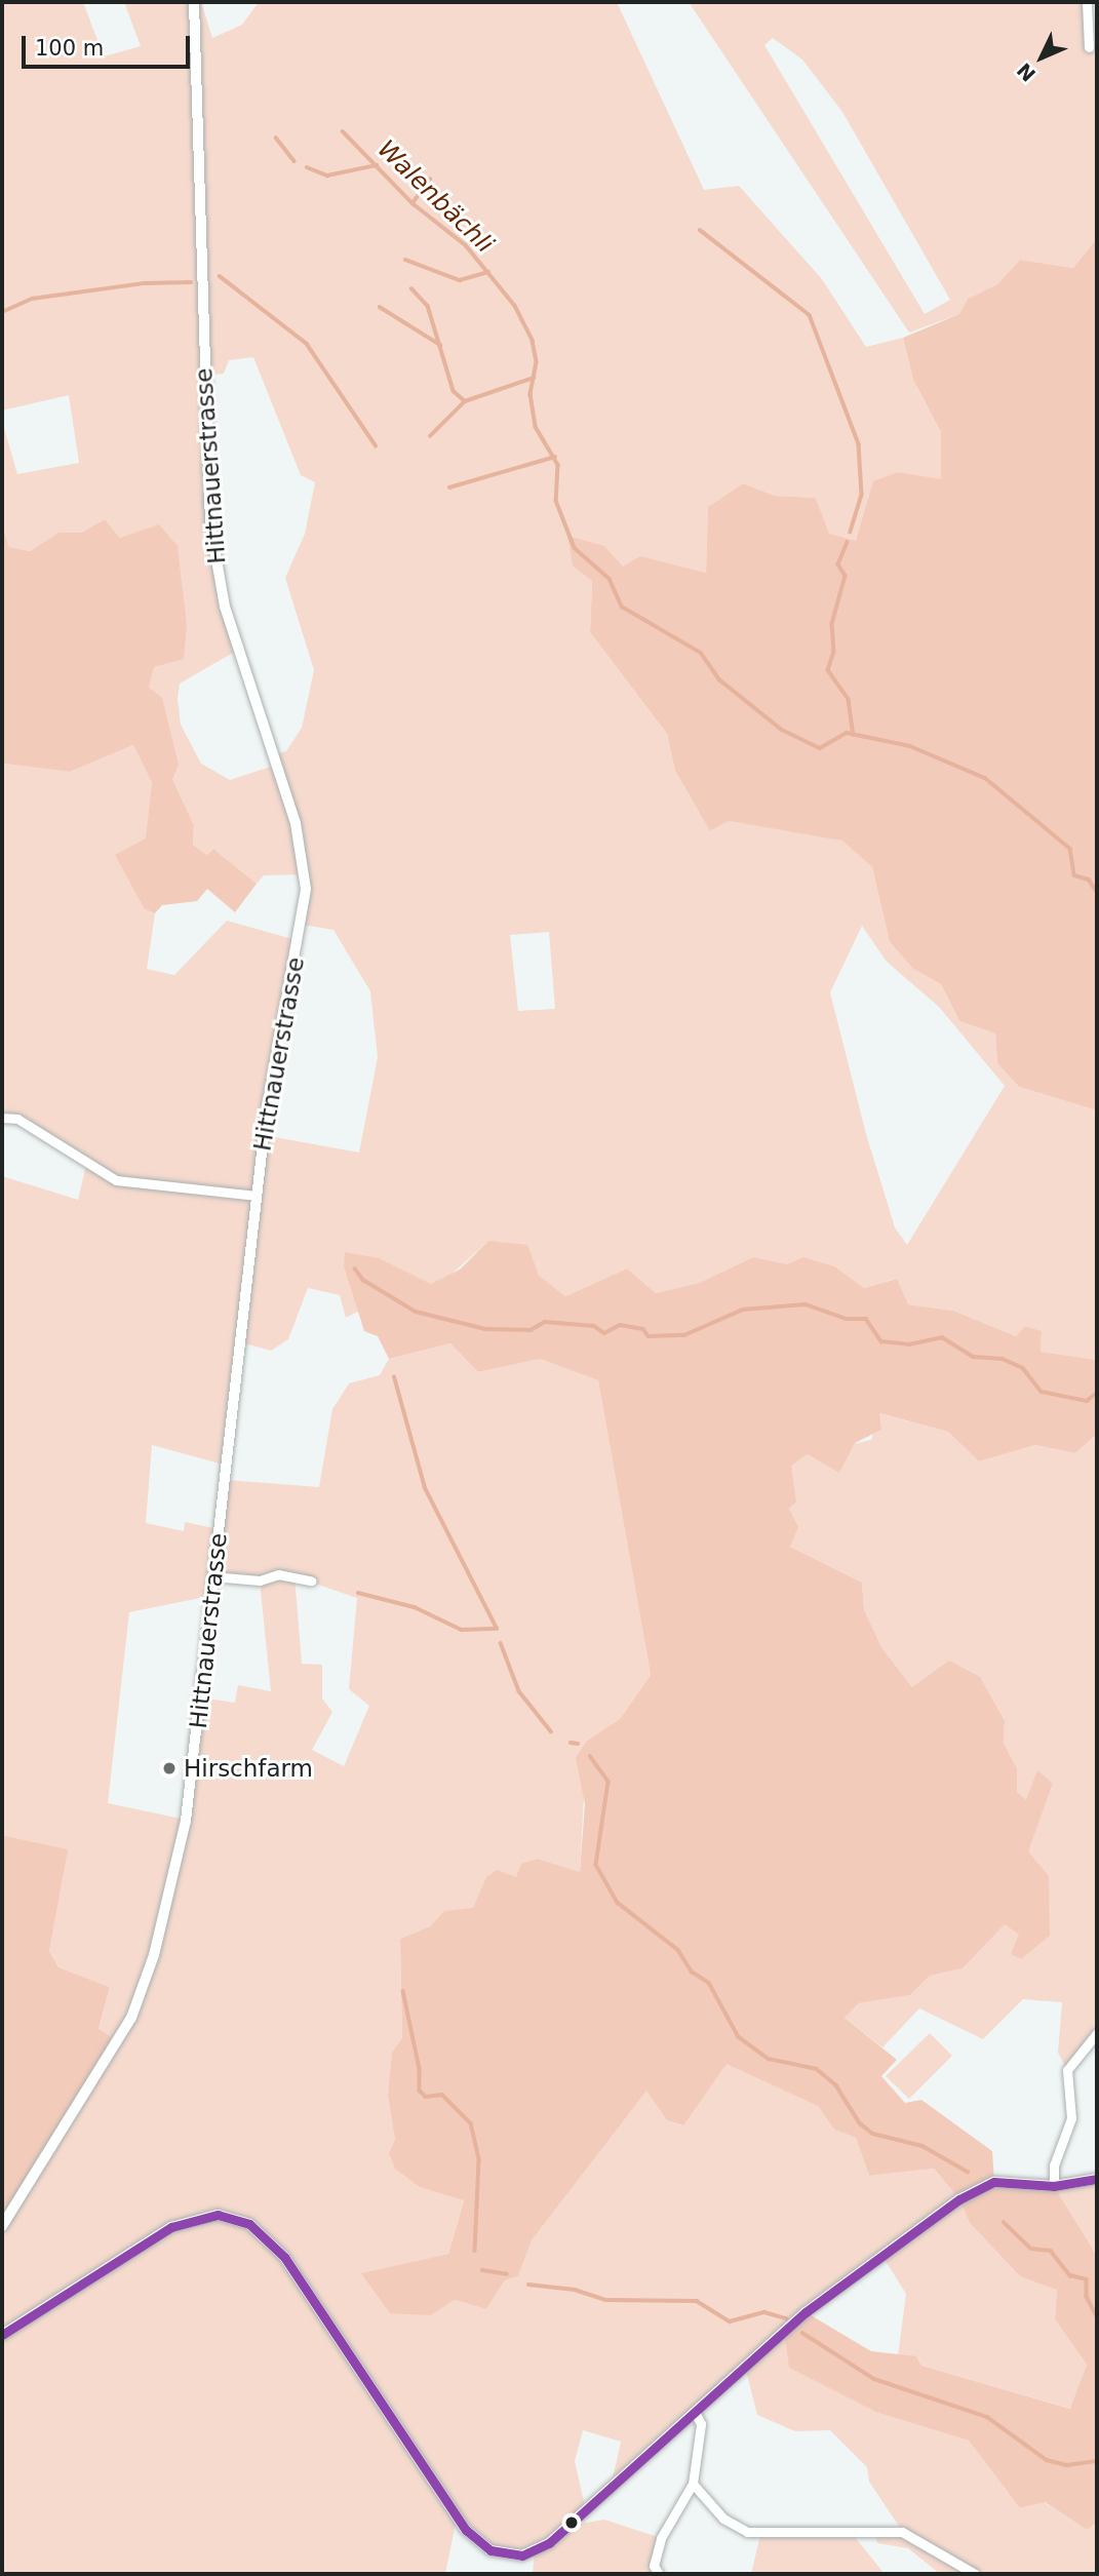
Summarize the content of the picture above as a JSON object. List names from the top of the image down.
{
  "streets": {
    "street": ["Hittnauerstrasse"]
  },
  "water": ["Walenbächli"],
  "places": ["Hirschfarm"],
  "scale_bar": "100 m",
  "north": "bottom left"
}
